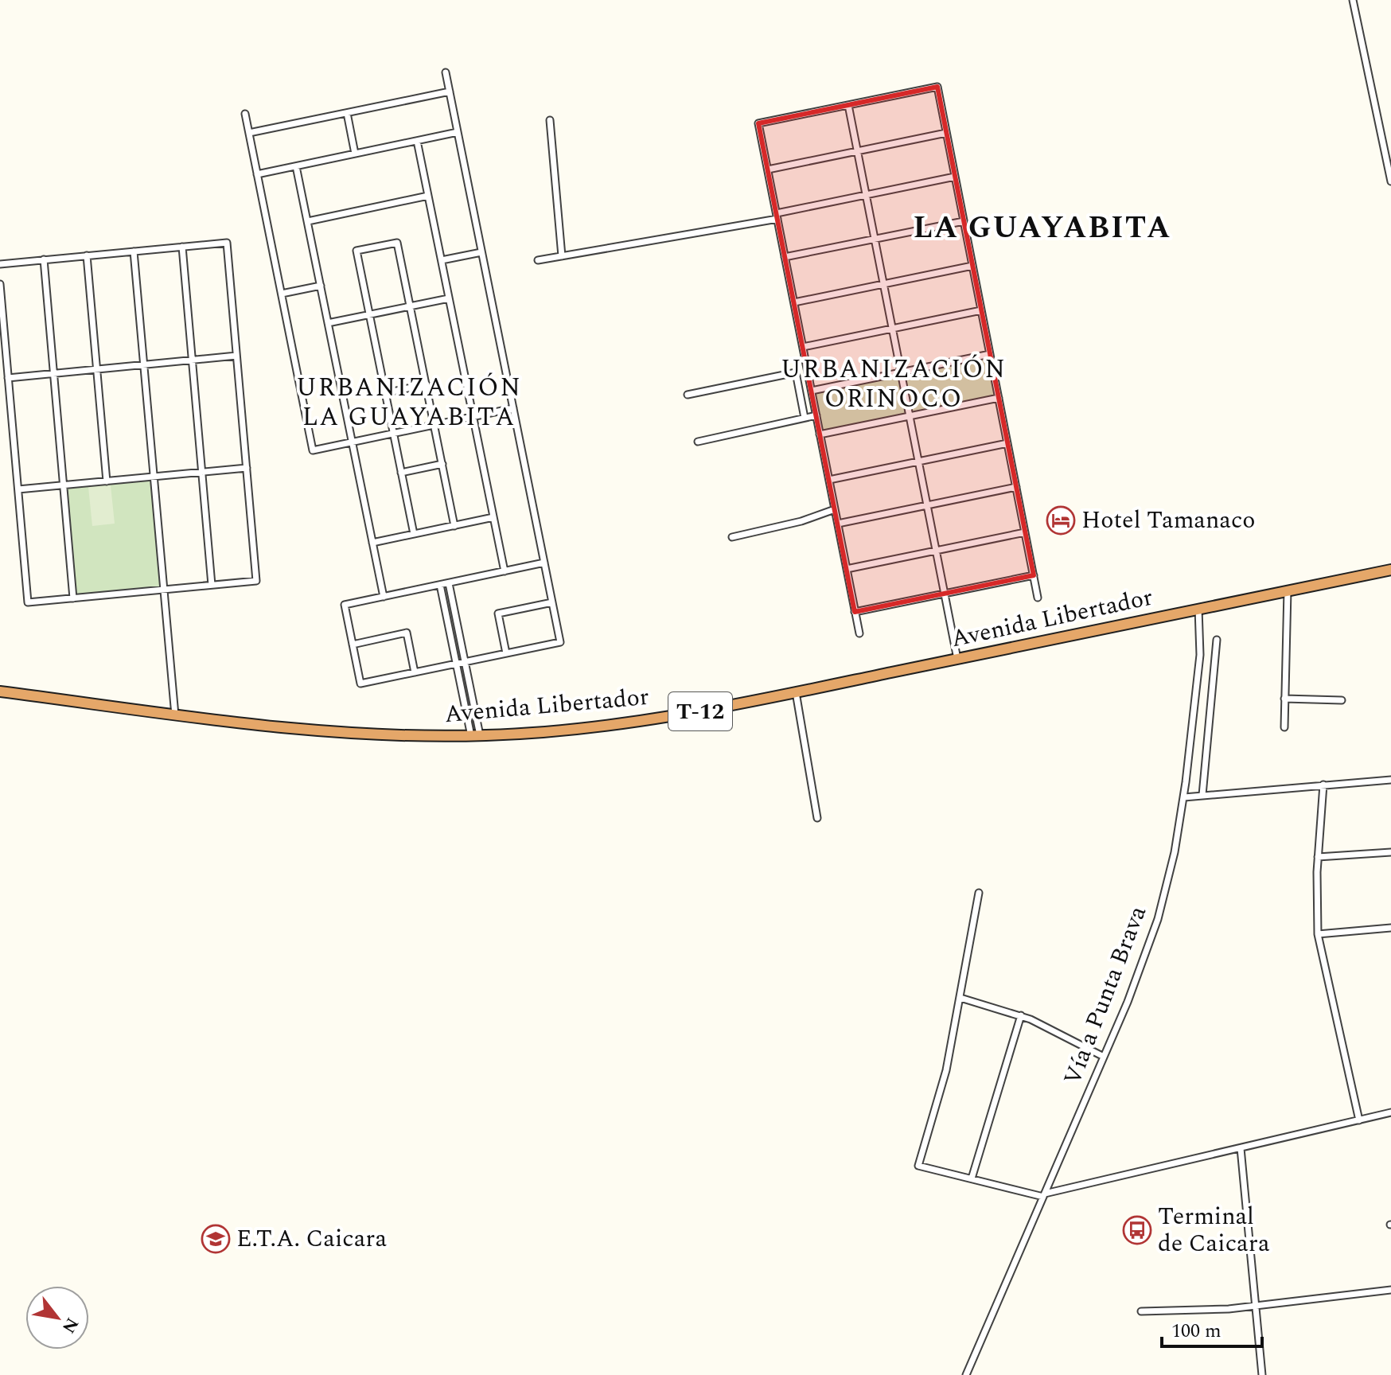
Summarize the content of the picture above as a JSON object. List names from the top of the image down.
{
  "streets": {
    "highway": ["Avenida Libertador", "T-12"],
    "street": ["Vía a Punta Brava"]
  },
  "crossings": [
    ["Avenida Libertador", "Vía a Punta Brava"]
  ],
  "districts": ["LA GUAYABITA", "URBANIZACIÓN ORINOCO", "URBANIZACIÓN LA GUAYABITA"],
  "places": {
    "hotel": ["Hotel Tamanaco"],
    "bus stop": ["Terminal de Caicara"],
    "school or university": ["E.T.A. Caicara"]
  },
  "scale_bar": "100 m",
  "north": "bottom right"
}
